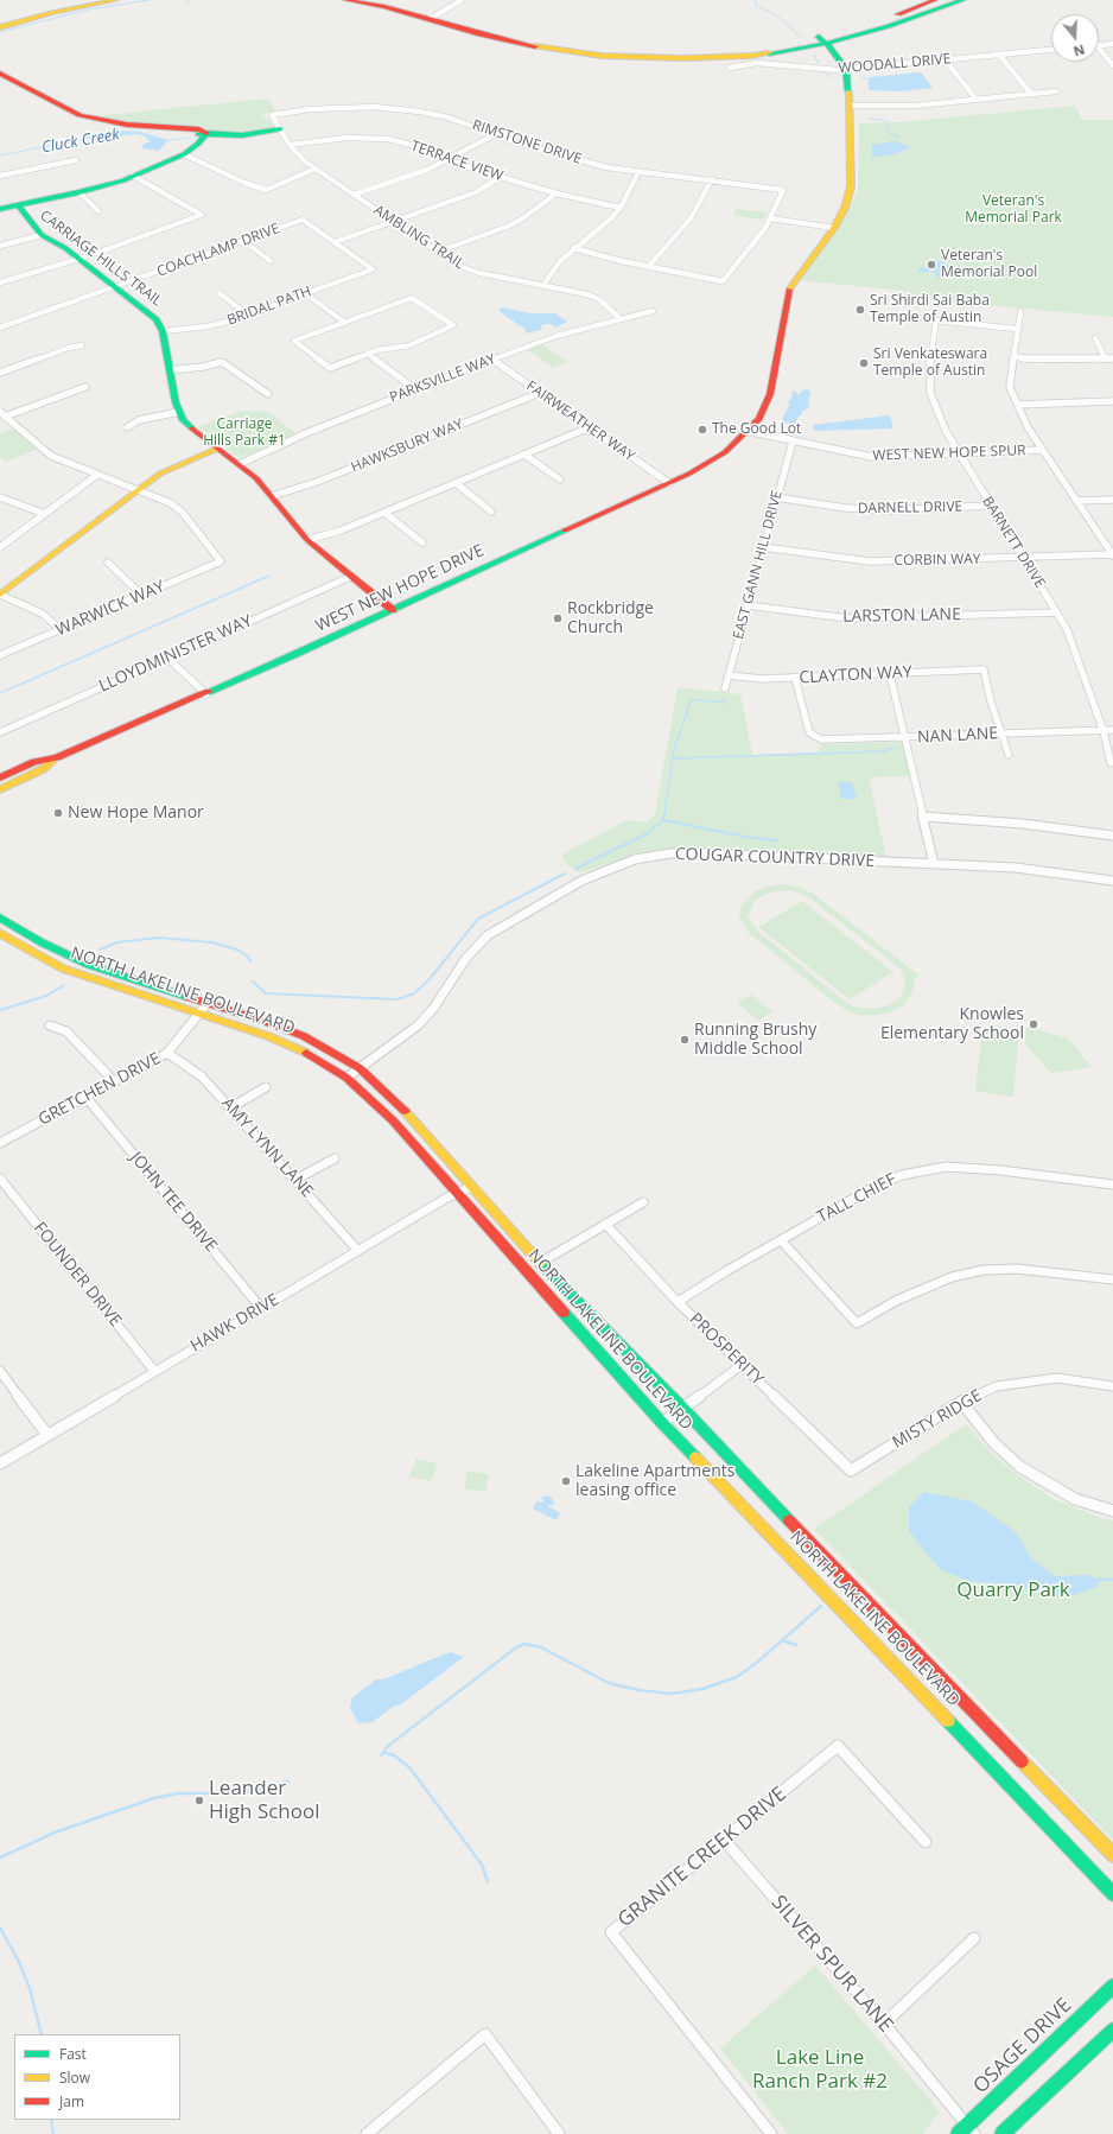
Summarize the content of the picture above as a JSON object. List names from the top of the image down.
{
  "streets": {
    "main road": [
      "CARRIAGE HILLS TRAIL",
      "WEST NEW HOPE DRIVE",
      "NORTH LAKELINE BOULEVARD",
      "OSAGE DRIVE"
    ],
    "street": [
      "WOODALL DRIVE",
      "RIMSTONE DRIVE",
      "TERRACE VIEW",
      "AMBLING TRAIL",
      "COACHLAMP DRIVE",
      "BRIDAL PATH",
      "PARKSVILLE WAY",
      "FAIRWEATHER WAY",
      "HAWKSBURY WAY",
      "WEST NEW HOPE SPUR",
      "DARNELL DRIVE",
      "BARNETT DRIVE",
      "CORBIN WAY",
      "EAST GANN HILL DRIVE",
      "WARWICK WAY",
      "LARSTON LANE",
      "LLOYDMINISTER WAY",
      "CLAYTON WAY",
      "NAN LANE",
      "COUGAR COUNTRY DRIVE",
      "GRETCHEN DRIVE",
      "AMY LYNN LANE",
      "TALL CHIEF",
      "JOHN TEE DRIVE",
      "FOUNDER DRIVE",
      "HAWK DRIVE",
      "PROSPERITY",
      "MISTY RIDGE",
      "GRANITE CREEK DRIVE",
      "SILVER SPUR LANE"
    ]
  },
  "crossings": [
    ["WOODALL DRIVE", "WEST NEW HOPE DRIVE"],
    ["RIMSTONE DRIVE", "AMBLING TRAIL"],
    ["TERRACE VIEW", "AMBLING TRAIL"],
    ["AMBLING TRAIL", "PARKSVILLE WAY"],
    ["COACHLAMP DRIVE", "CARRIAGE HILLS TRAIL"],
    ["COACHLAMP DRIVE", "BRIDAL PATH"],
    ["CARRIAGE HILLS TRAIL", "BRIDAL PATH"],
    ["CARRIAGE HILLS TRAIL", "PARKSVILLE WAY"],
    ["CARRIAGE HILLS TRAIL", "HAWKSBURY WAY"],
    ["CARRIAGE HILLS TRAIL", "WEST NEW HOPE DRIVE"],
    ["CARRIAGE HILLS TRAIL", "LLOYDMINISTER WAY"],
    ["PARKSVILLE WAY", "FAIRWEATHER WAY"],
    ["FAIRWEATHER WAY", "HAWKSBURY WAY"],
    ["FAIRWEATHER WAY", "WEST NEW HOPE DRIVE"],
    ["WEST NEW HOPE SPUR", "BARNETT DRIVE"],
    ["WEST NEW HOPE SPUR", "EAST GANN HILL DRIVE"],
    ["WEST NEW HOPE SPUR", "WEST NEW HOPE DRIVE"],
    ["DARNELL DRIVE", "BARNETT DRIVE"],
    ["DARNELL DRIVE", "EAST GANN HILL DRIVE"],
    ["BARNETT DRIVE", "CORBIN WAY"],
    ["BARNETT DRIVE", "LARSTON LANE"],
    ["BARNETT DRIVE", "NAN LANE"],
    ["CORBIN WAY", "EAST GANN HILL DRIVE"],
    ["EAST GANN HILL DRIVE", "LARSTON LANE"],
    ["EAST GANN HILL DRIVE", "CLAYTON WAY"],
    ["CLAYTON WAY", "NAN LANE"],
    ["COUGAR COUNTRY DRIVE", "NORTH LAKELINE BOULEVARD"],
    ["NORTH LAKELINE BOULEVARD", "GRETCHEN DRIVE"],
    ["NORTH LAKELINE BOULEVARD", "HAWK DRIVE"],
    ["GRETCHEN DRIVE", "AMY LYNN LANE"],
    ["GRETCHEN DRIVE", "JOHN TEE DRIVE"],
    ["AMY LYNN LANE", "HAWK DRIVE"],
    ["TALL CHIEF", "PROSPERITY"],
    ["JOHN TEE DRIVE", "HAWK DRIVE"],
    ["FOUNDER DRIVE", "HAWK DRIVE"],
    ["PROSPERITY", "MISTY RIDGE"],
    ["GRANITE CREEK DRIVE", "SILVER SPUR LANE"],
    ["SILVER SPUR LANE", "OSAGE DRIVE"]
  ],
  "water": ["Cluck Creek"],
  "parks": [
    "Veteran's Memorial Park",
    "Carriage Hills Park #1",
    "Quarry Park",
    "Lake Line Ranch Park #2"
  ],
  "places": [
    "Veteran's Memorial Pool",
    "Sri Shirdi Sai Baba Temple of Austin",
    "Sri Venkateswara Temple of Austin",
    "The Good Lot",
    "Rockbridge Church",
    "New Hope Manor",
    "Knowles Elementary School",
    "Running Brushy Middle School",
    "Lakeline Apartments leasing office",
    "Leander High School"
  ],
  "legend": ["Fast", "Slow", "Jam"],
  "north": "bottom"
}
